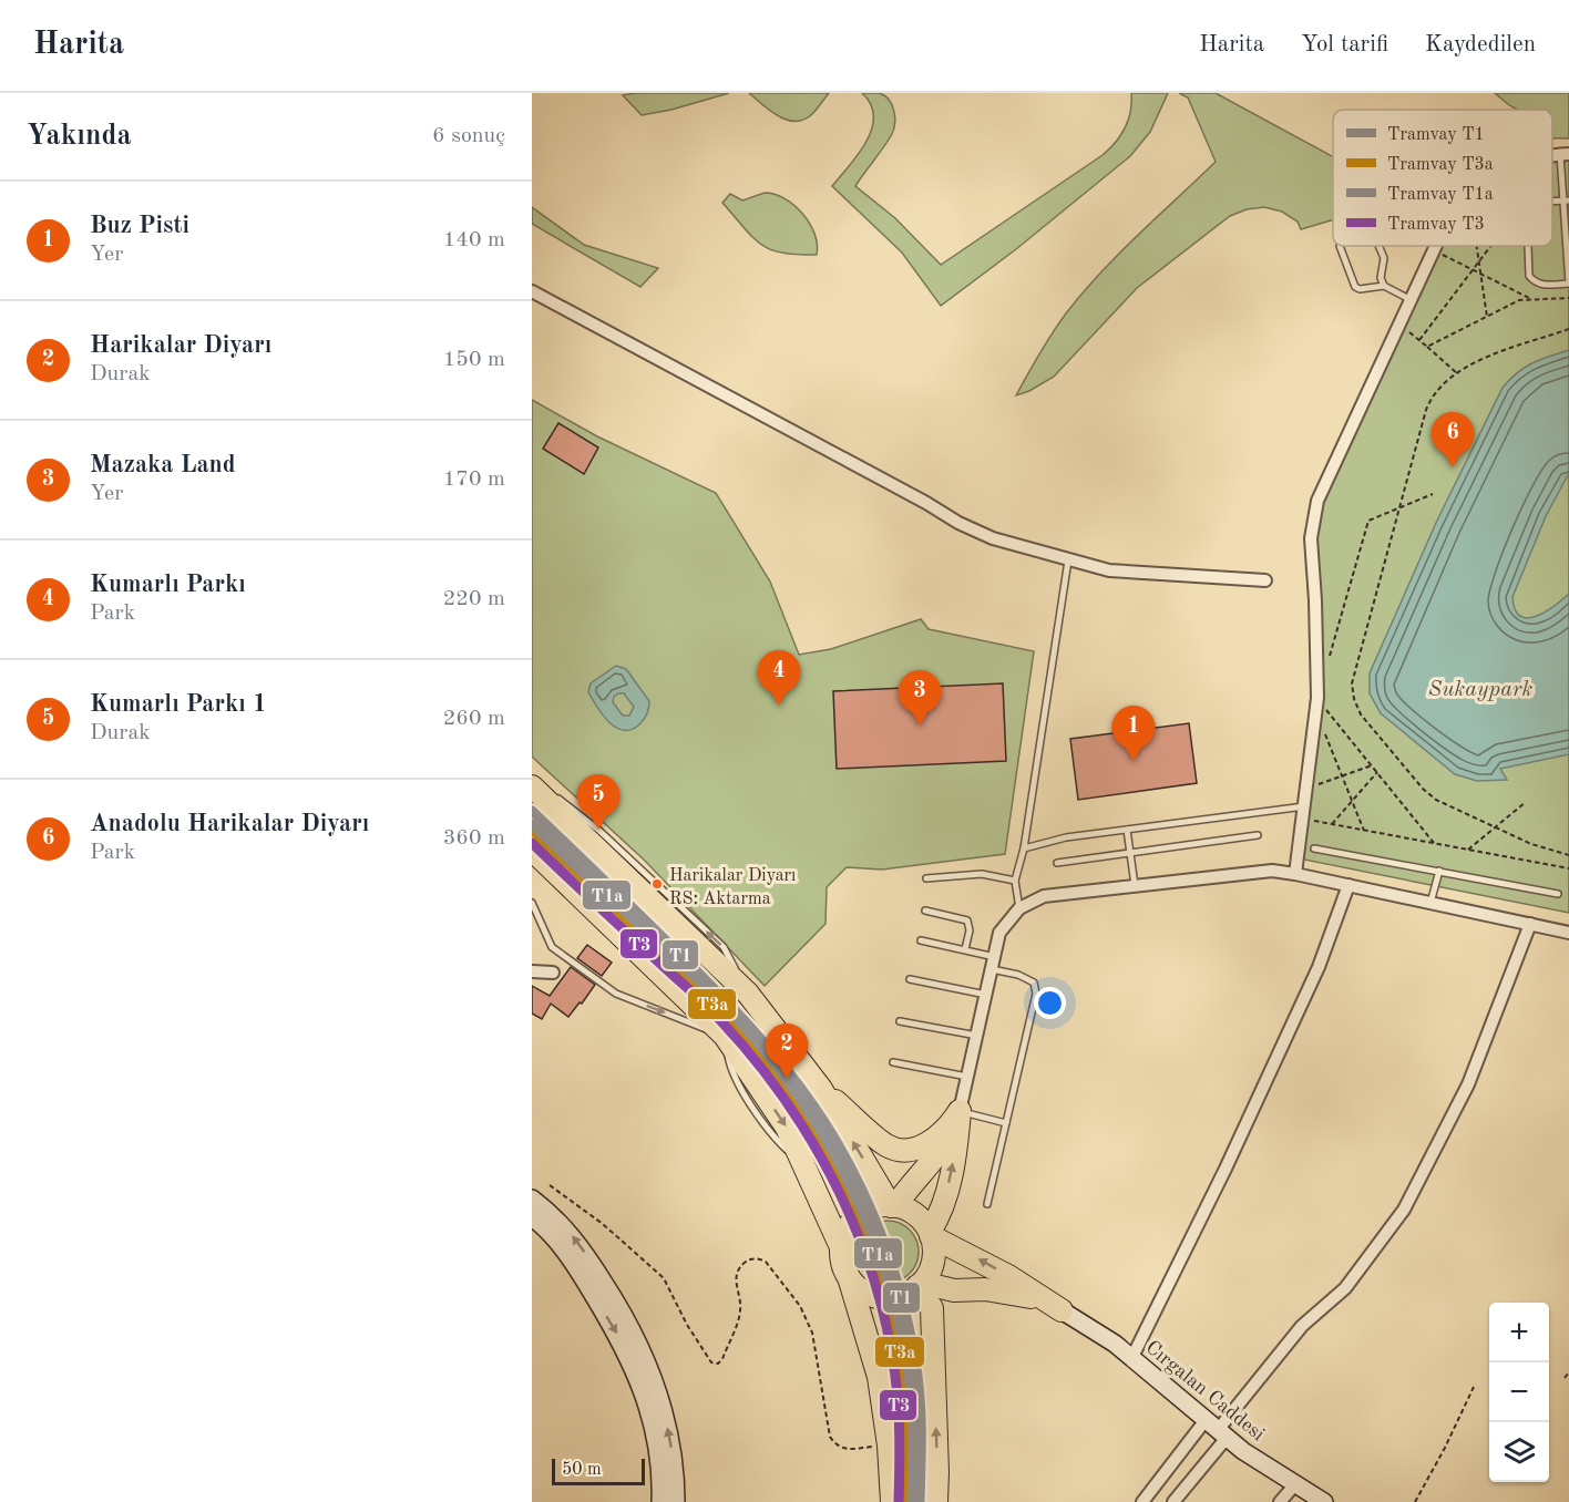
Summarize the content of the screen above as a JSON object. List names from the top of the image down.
{
  "streets": {
    "street": ["Cırgalan Caddesi"]
  },
  "water": ["Sukaypark"],
  "places": ["Harikalar Diyarı RS: Aktarma"],
  "lines": [
    "tram line T1",
    "tram line T1a",
    "tram line T3a",
    "tram line T3"
  ],
  "legend": [
    "Tramvay T1",
    "Tramvay T3a",
    "Tramvay T1a",
    "Tramvay T3"
  ],
  "scale_bar": "50 m",
  "page": {
    "header": "Harita",
    "nav": ["Harita", "Yol tarifi", "Kaydedilen"],
    "heading": ["Yakında", "6 sonuç"],
    "list": [
      {
        "mark": "1",
        "name": "Buz Pisti",
        "note": "Yer",
        "value": "140 m"
      },
      {
        "mark": "2",
        "name": "Harikalar Diyarı",
        "note": "Durak",
        "value": "150 m"
      },
      {
        "mark": "3",
        "name": "Mazaka Land",
        "note": "Yer",
        "value": "170 m"
      },
      {
        "mark": "4",
        "name": "Kumarlı Parkı",
        "note": "Park",
        "value": "220 m"
      },
      {
        "mark": "5",
        "name": "Kumarlı Parkı 1",
        "note": "Durak",
        "value": "260 m"
      },
      {
        "mark": "6",
        "name": "Anadolu Harikalar Diyarı",
        "note": "Park",
        "value": "360 m"
      }
    ],
    "pins": [
      "6",
      "4",
      "3",
      "1",
      "5",
      "2"
    ],
    "map_buttons": ["+", "−"],
    "scale": "50 m"
  }
}
